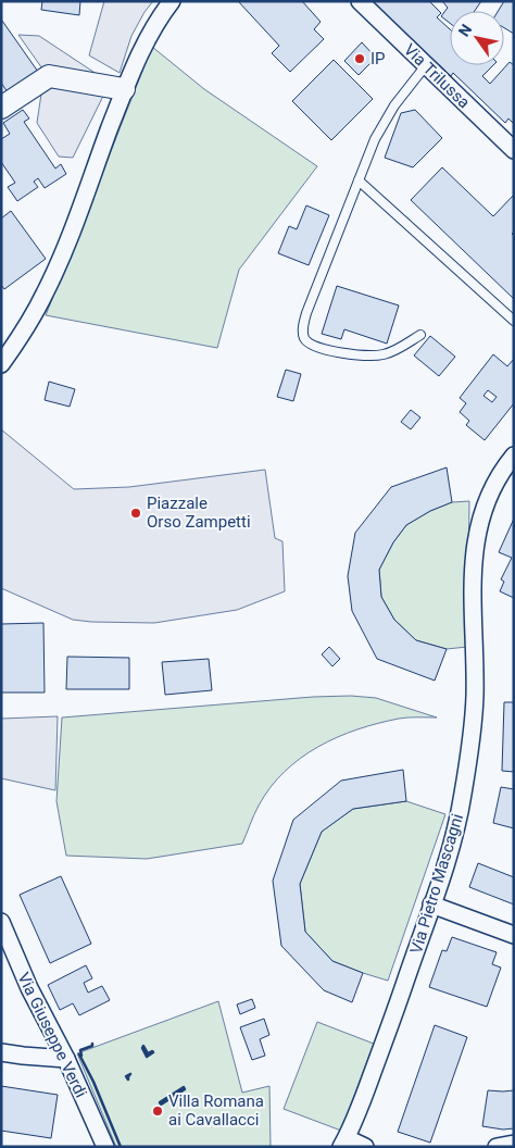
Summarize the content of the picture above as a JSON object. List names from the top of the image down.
{
  "streets": {
    "street": ["Via Trilussa", "Via Pietro Mascagni", "Via Giuseppe Verdi"]
  },
  "places": ["IP", "Piazzale Orso Zampetti", "Villa Romana ai Cavallacci"],
  "north": "top left"
}
